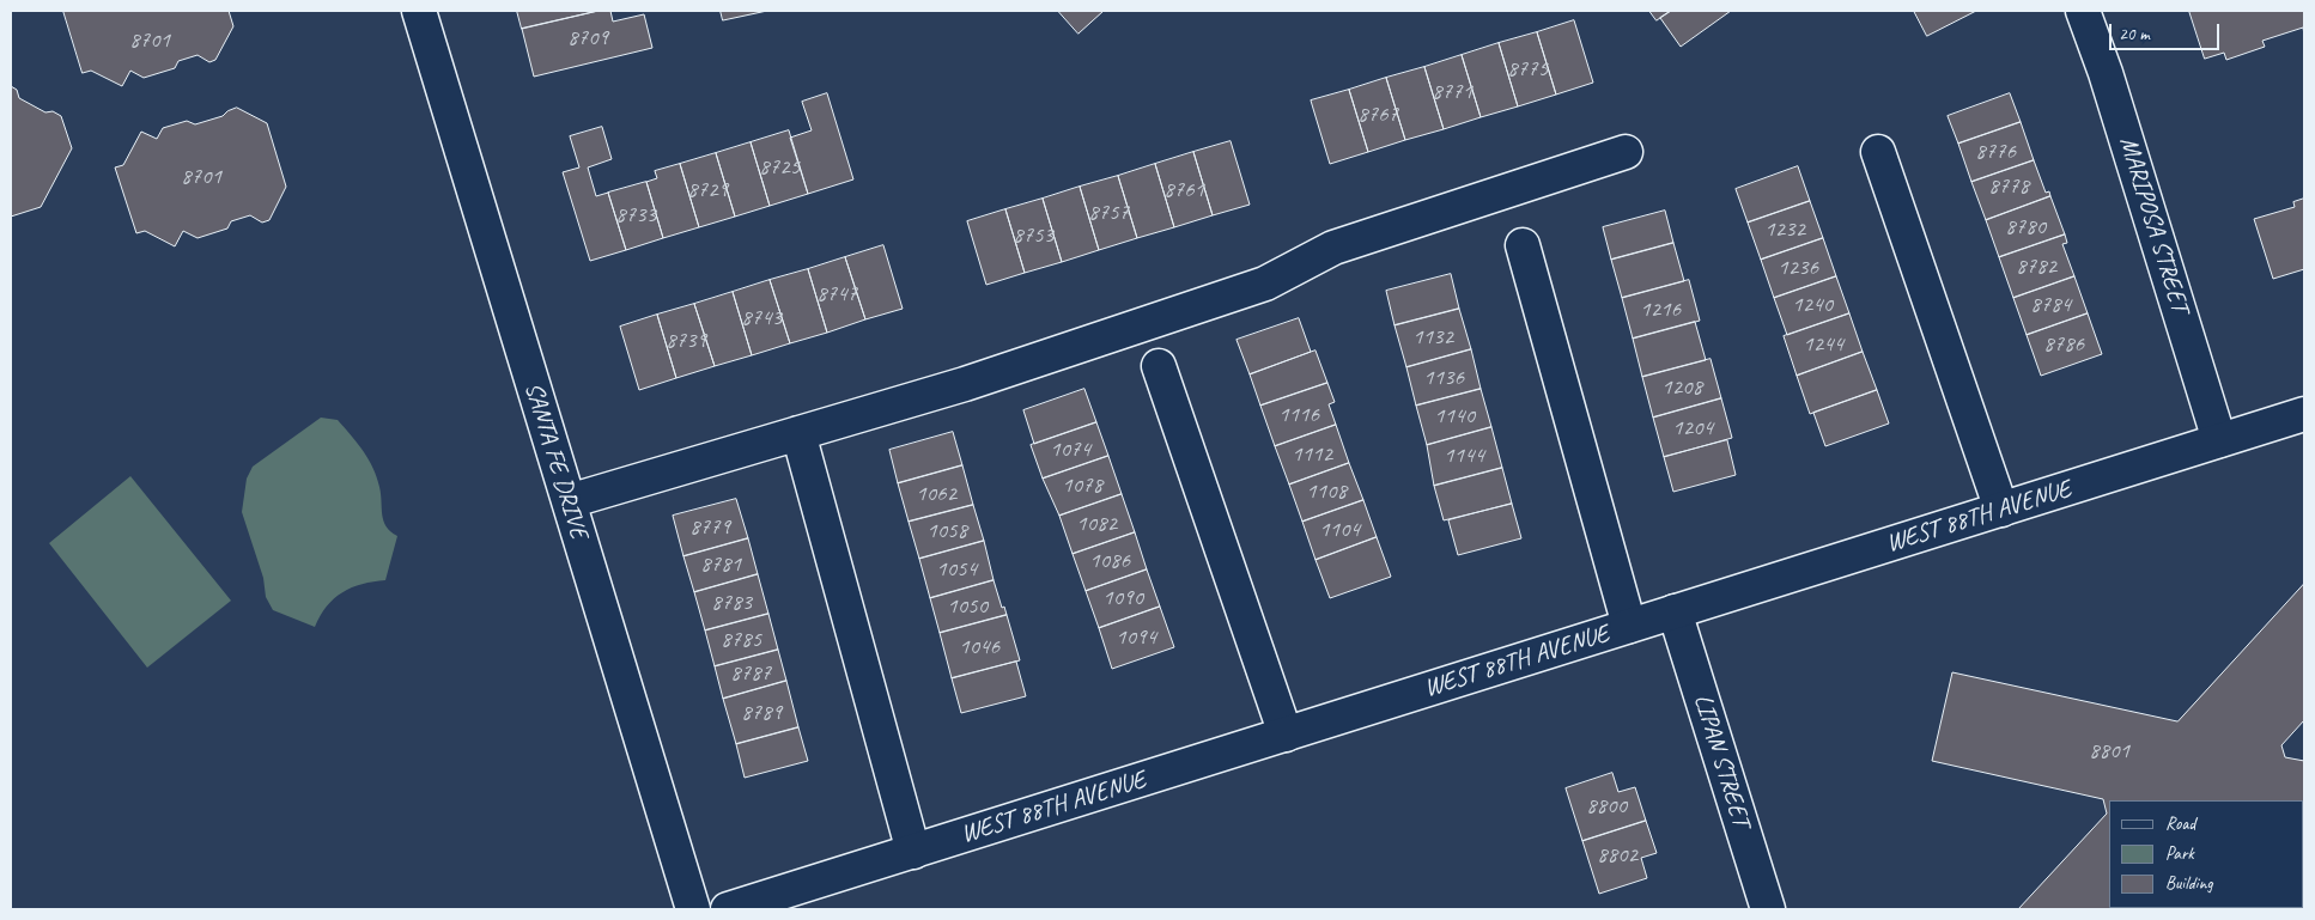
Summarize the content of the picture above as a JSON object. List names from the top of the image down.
{
  "streets": {
    "street": [
      "MARIPOSA STREET",
      "SANTA FE DRIVE",
      "WEST 88TH AVENUE",
      "LIPAN STREET"
    ]
  },
  "crossings": [
    ["MARIPOSA STREET", "WEST 88TH AVENUE"],
    ["WEST 88TH AVENUE", "LIPAN STREET"]
  ],
  "house_numbers": [
    "8709",
    "8701",
    "8775",
    "8771",
    "8767",
    "8776",
    "8725",
    "8701",
    "8778",
    "8729",
    "8761",
    "8757",
    "8733",
    "8780",
    "1232",
    "8753",
    "8782",
    "1236",
    "8747",
    "1240",
    "8784",
    "1216",
    "8743",
    "1132",
    "8739",
    "1244",
    "8786",
    "1136",
    "1208",
    "1116",
    "1140",
    "1204",
    "1074",
    "1112",
    "1144",
    "1078",
    "1108",
    "1062",
    "1082",
    "8779",
    "1104",
    "1058",
    "1086",
    "8781",
    "1054",
    "1090",
    "8783",
    "1050",
    "1094",
    "8785",
    "1046",
    "8787",
    "8789",
    "8801",
    "8800",
    "8802"
  ],
  "legend": ["Road", "Park", "Building"],
  "scale_bar": "20 m"
}
